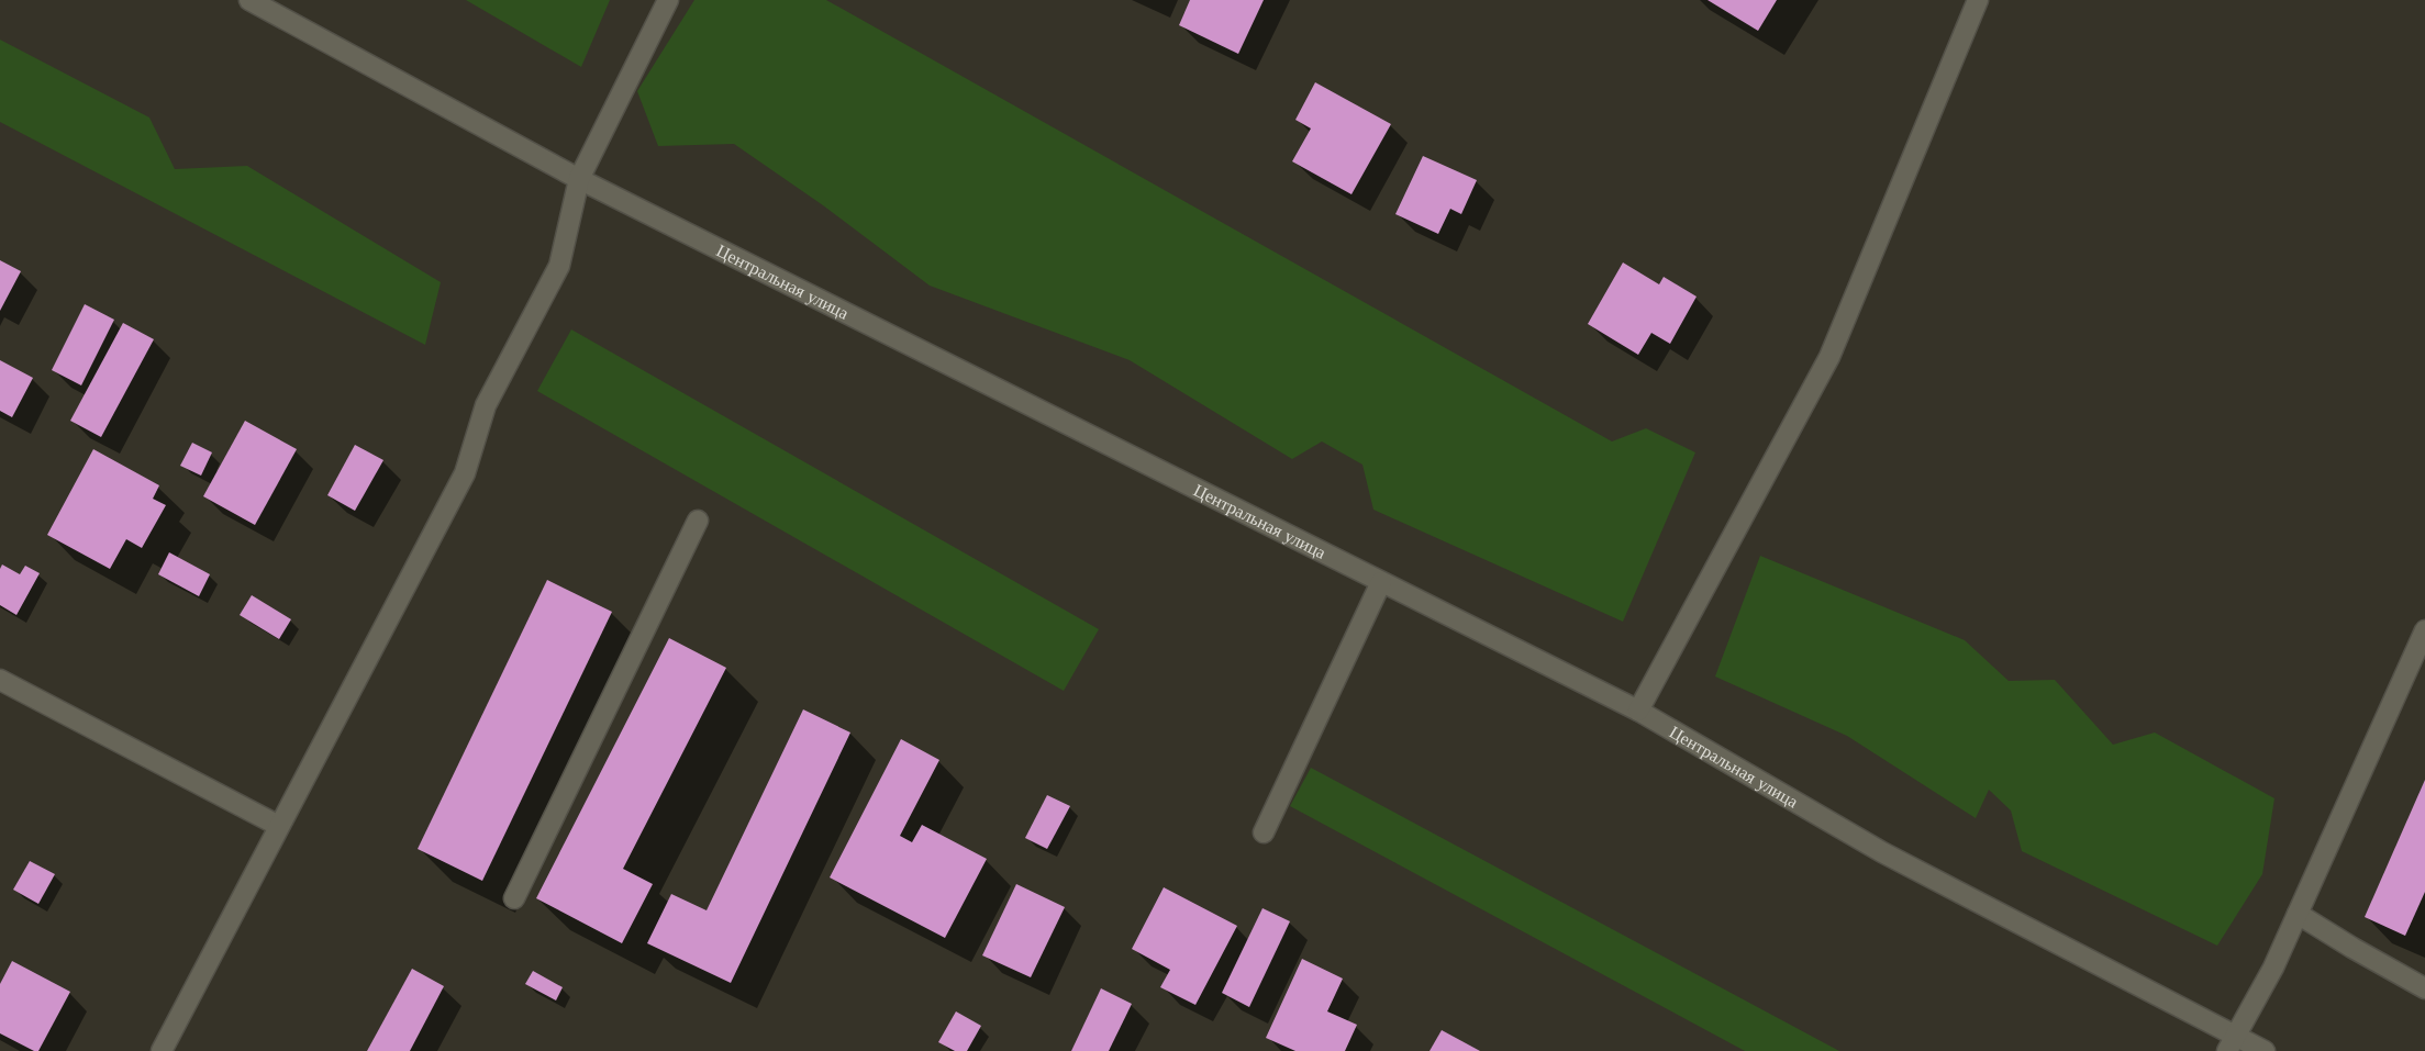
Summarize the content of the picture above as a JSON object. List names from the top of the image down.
{
  "streets": {
    "street": ["Центральная улица"]
  }
}
